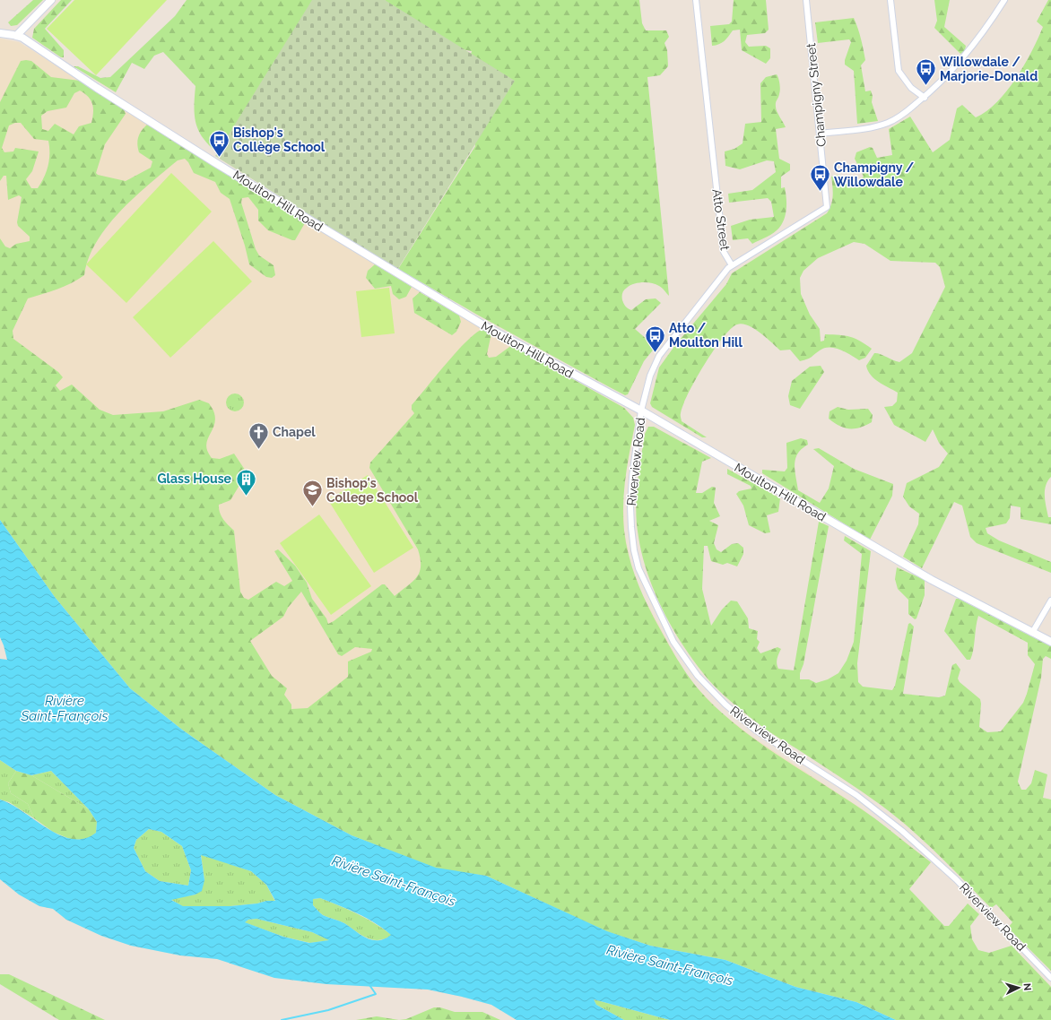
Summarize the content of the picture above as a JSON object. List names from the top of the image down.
{
  "streets": {
    "street": [
      "Champigny Street",
      "Moulton Hill Road",
      "Atto Street",
      "Riverview Road"
    ]
  },
  "crossings": [
    ["Champigny Street", "Atto Street"],
    ["Moulton Hill Road", "Atto Street"],
    ["Moulton Hill Road", "Riverview Road"],
    ["Atto Street", "Riverview Road"]
  ],
  "water": ["Rivière Saint-François"],
  "places": {
    "bus stop": [
      "Willowdale / Marjorie-Donald",
      "Bishop's Collège School",
      "Champigny / Willowdale",
      "Atto / Moulton Hill"
    ],
    "church": ["Chapel"],
    "building": ["Glass House"],
    "school or university": ["Bishop's College School"]
  },
  "north": "right"
}
